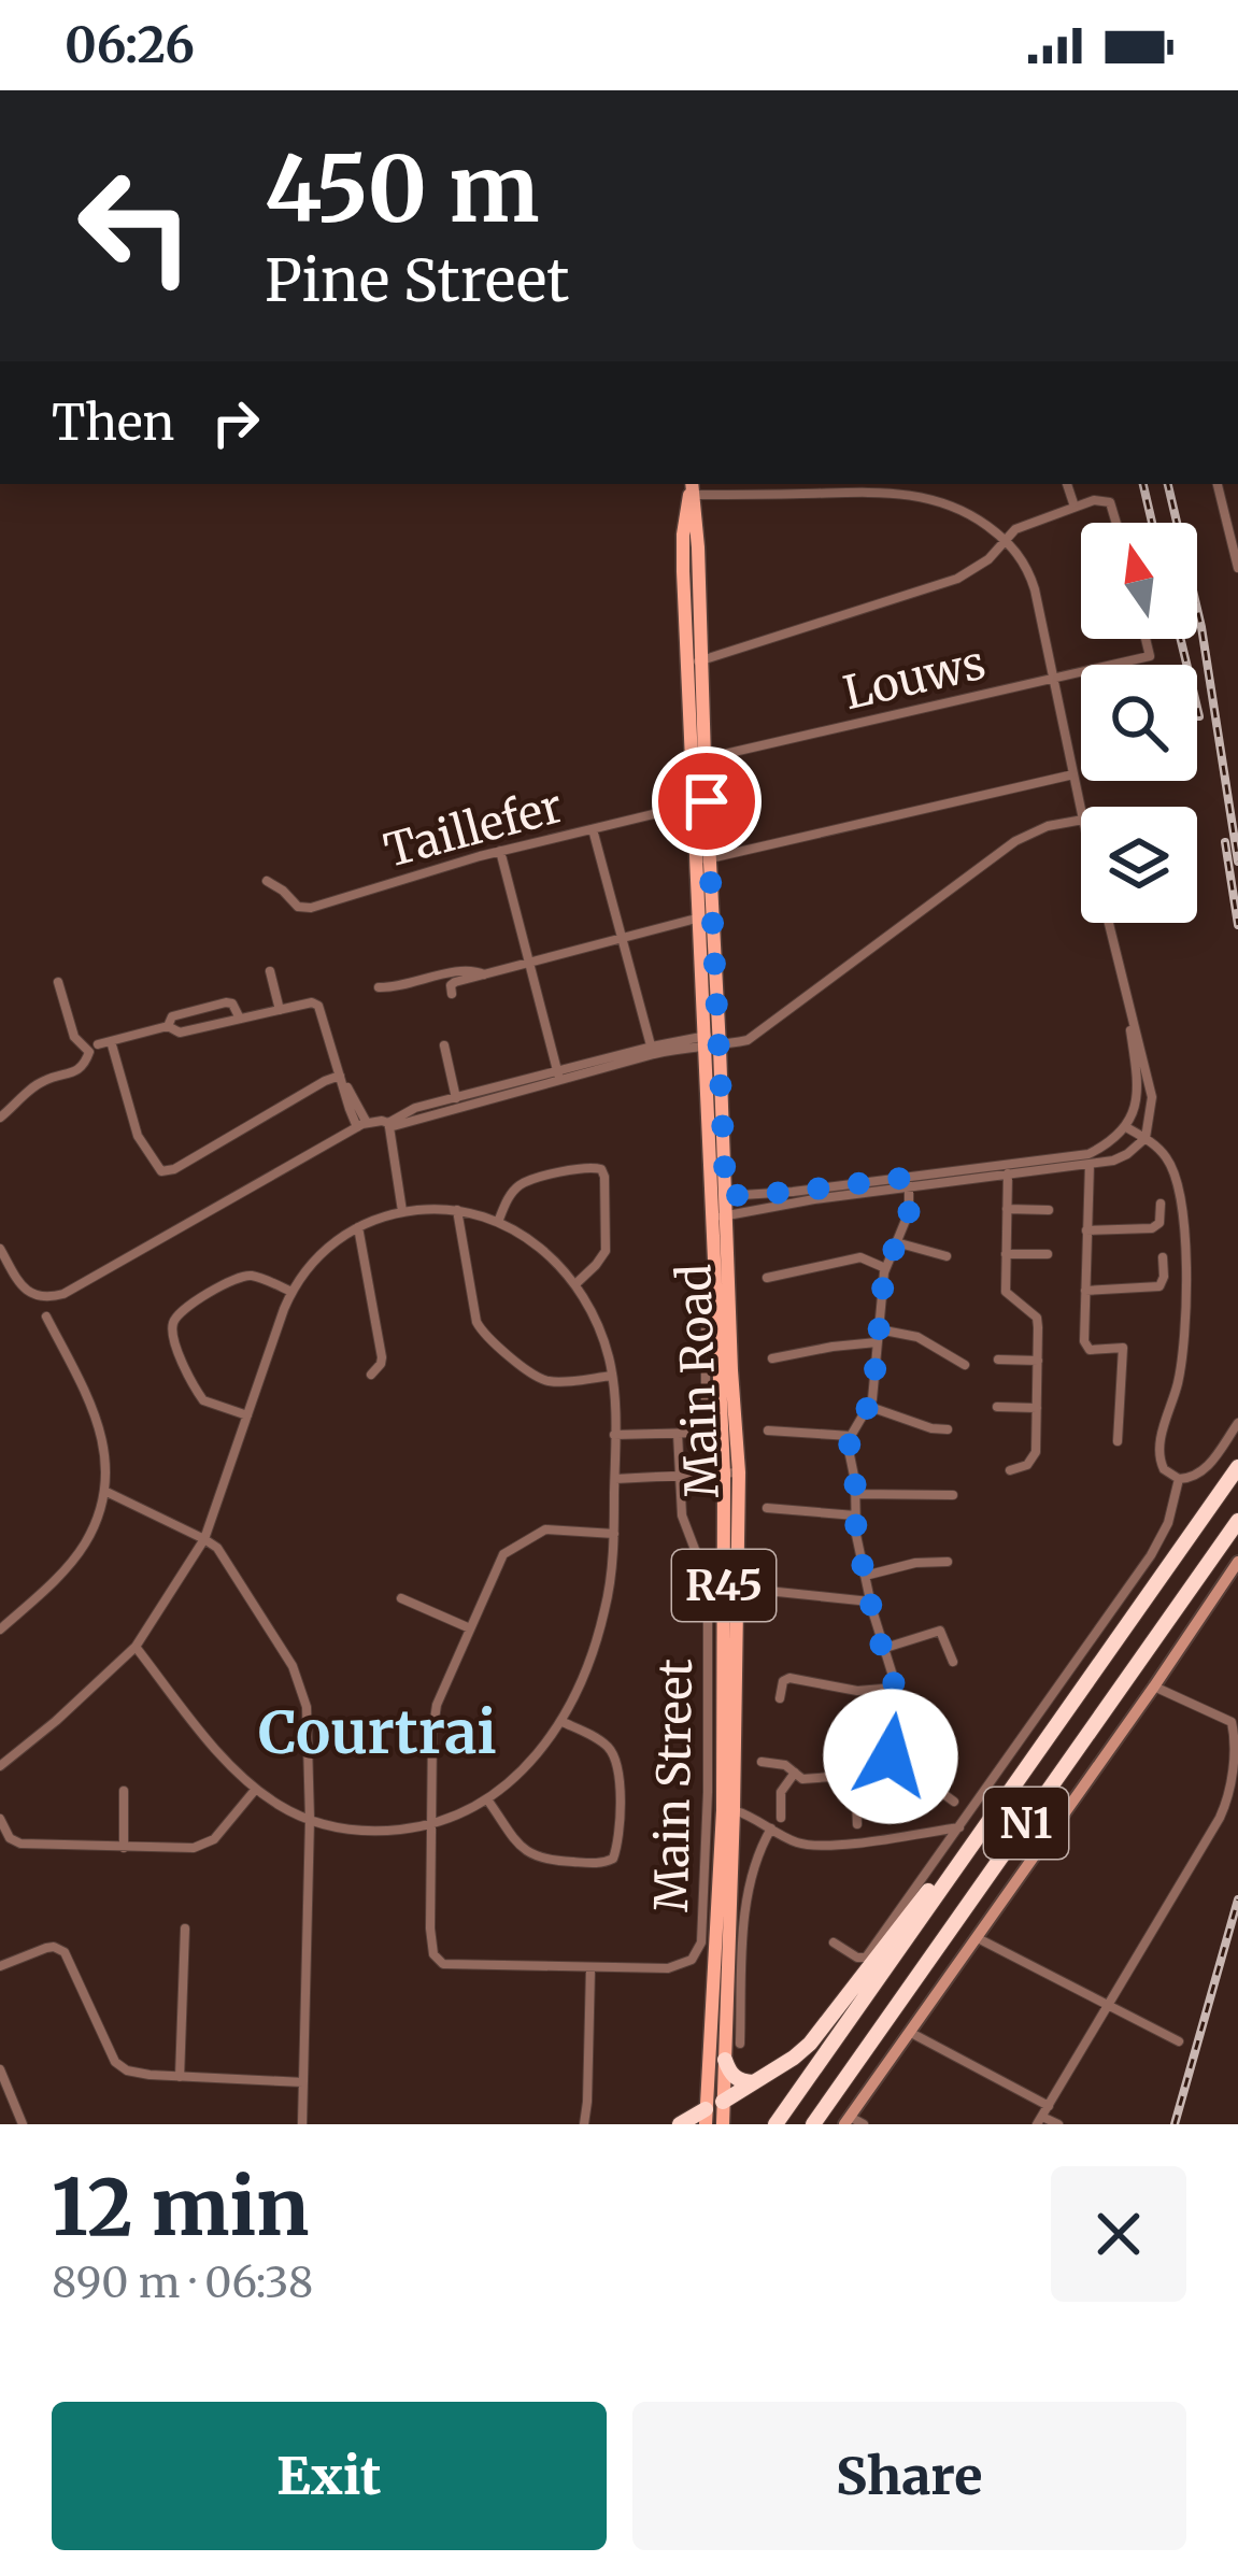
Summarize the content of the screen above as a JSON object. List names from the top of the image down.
{
  "streets": {
    "highway": ["N1"],
    "main road": ["Main Road", "R45"],
    "street": ["Louws", "Taillefer", "Main Street"]
  },
  "crossings": [
    ["Louws", "Main Road"],
    ["Taillefer", "Main Road"]
  ],
  "districts": ["Courtrai"],
  "north": "top",
  "page": {
    "status": "06:26",
    "turn": ["450 m", "Pine Street"],
    "then": "Then",
    "heading": ["12 min", "890 m · 06:38"],
    "buttons": ["Exit", "Share"]
  }
}
